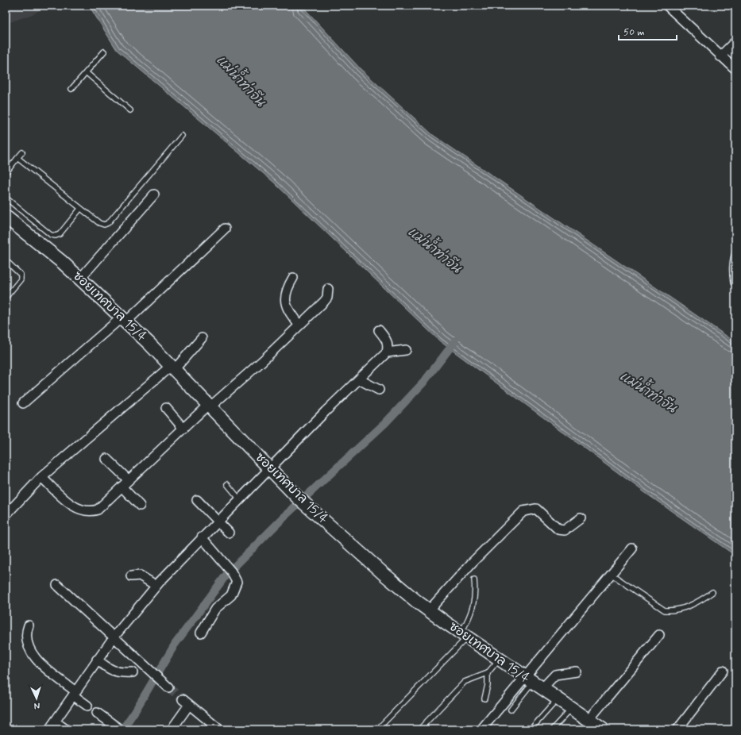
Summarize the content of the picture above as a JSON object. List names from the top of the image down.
{
  "streets": {
    "street": ["ซอยเทศบาล 15/4"]
  },
  "water": ["แม่น้ำท่าจีน"],
  "scale_bar": "50 m",
  "north": "bottom"
}
